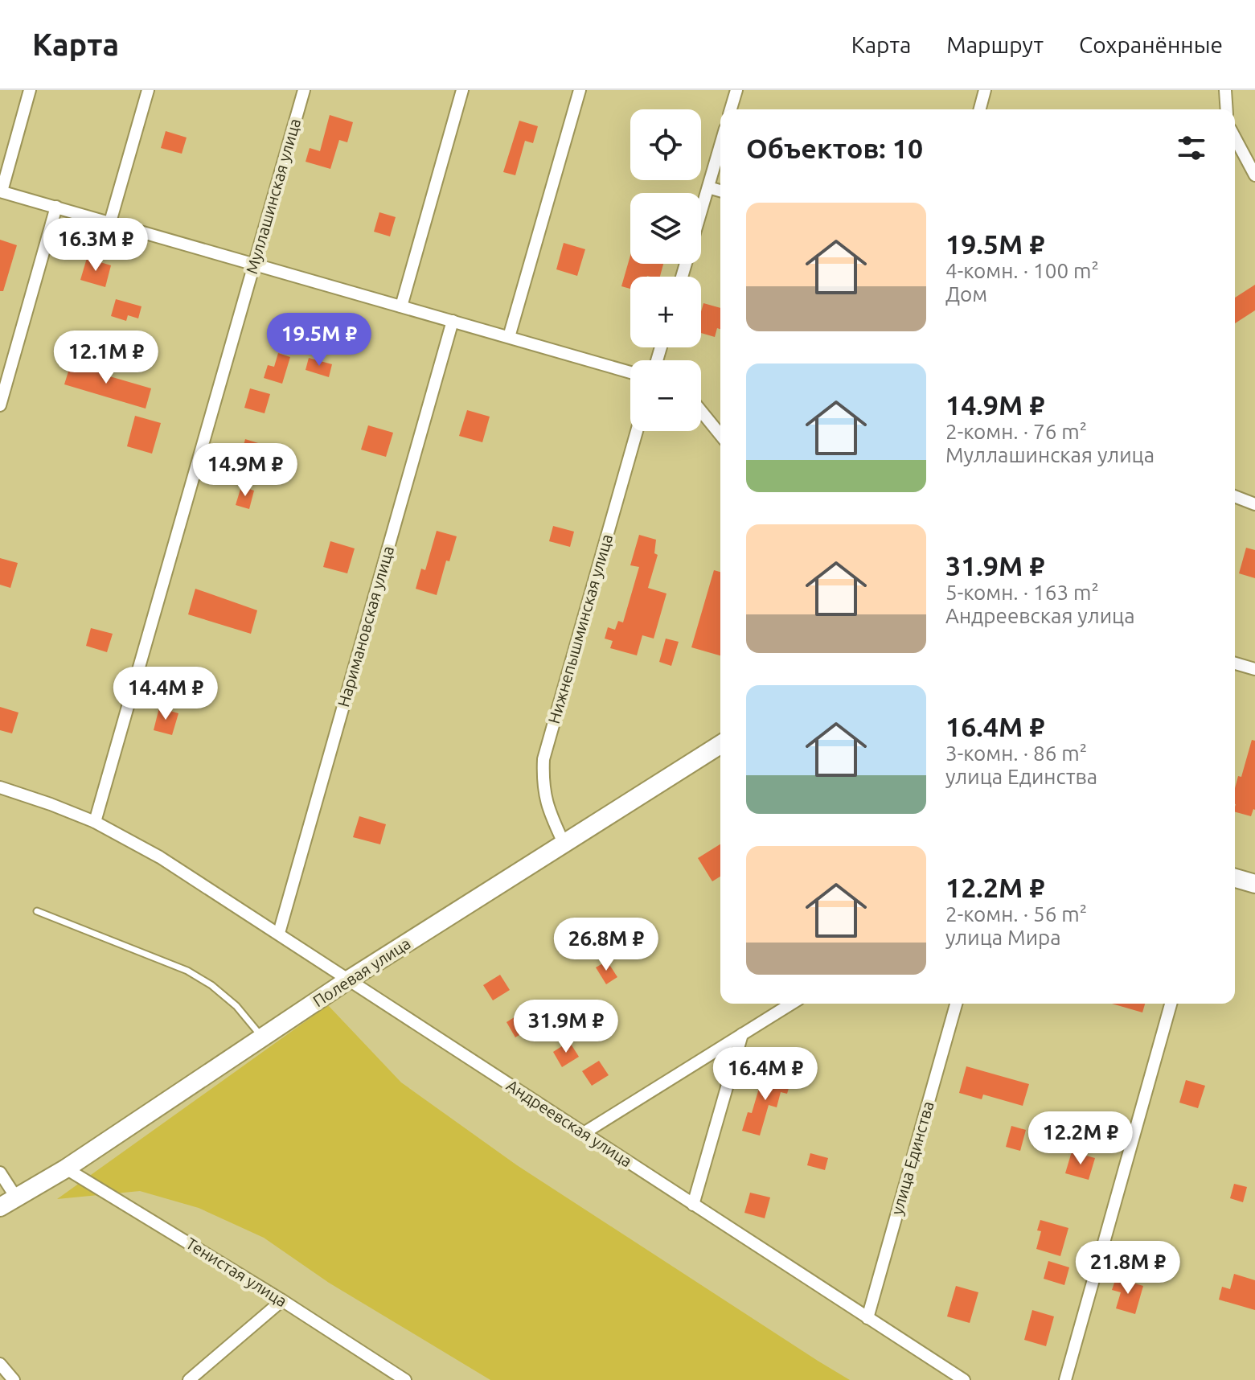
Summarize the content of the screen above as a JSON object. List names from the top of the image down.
{
  "streets": {
    "street": [
      "Муллашинская улица",
      "Наримановская улица",
      "Нижнепышминская улица",
      "Полевая улица",
      "Андреевская улица",
      "улица Единства",
      "Тенистая улица"
    ]
  },
  "crossings": [
    ["Муллашинская улица", "Андреевская улица"],
    ["Наримановская улица", "Андреевская улица"],
    ["Нижнепышминская улица", "Полевая улица"],
    ["Полевая улица", "Андреевская улица"],
    ["Полевая улица", "Тенистая улица"],
    ["Андреевская улица", "улица Единства"]
  ],
  "page": {
    "header": "Карта",
    "nav": ["Карта", "Маршрут", "Сохранённые"],
    "map_buttons": ["+", "−"],
    "heading": "Объектов: 10",
    "list": [
      {
        "name": "19.5M ₽",
        "note": "4-комн. · 100 m² · Дом"
      },
      {
        "name": "14.9M ₽",
        "note": "2-комн. · 76 m² · Муллашинская улица"
      },
      {
        "name": "31.9M ₽",
        "note": "5-комн. · 163 m² · Андреевская улица"
      },
      {
        "name": "16.4M ₽",
        "note": "3-комн. · 86 m² · улица Единства"
      },
      {
        "name": "12.2M ₽",
        "note": "2-комн. · 56 m² · улица Мира"
      }
    ],
    "price": [
      "16.3M ₽",
      "19.5M ₽",
      "12.1M ₽",
      "14.9M ₽",
      "14.4M ₽",
      "26.8M ₽",
      "31.9M ₽",
      "16.4M ₽",
      "12.2M ₽",
      "21.8M ₽"
    ]
  }
}
